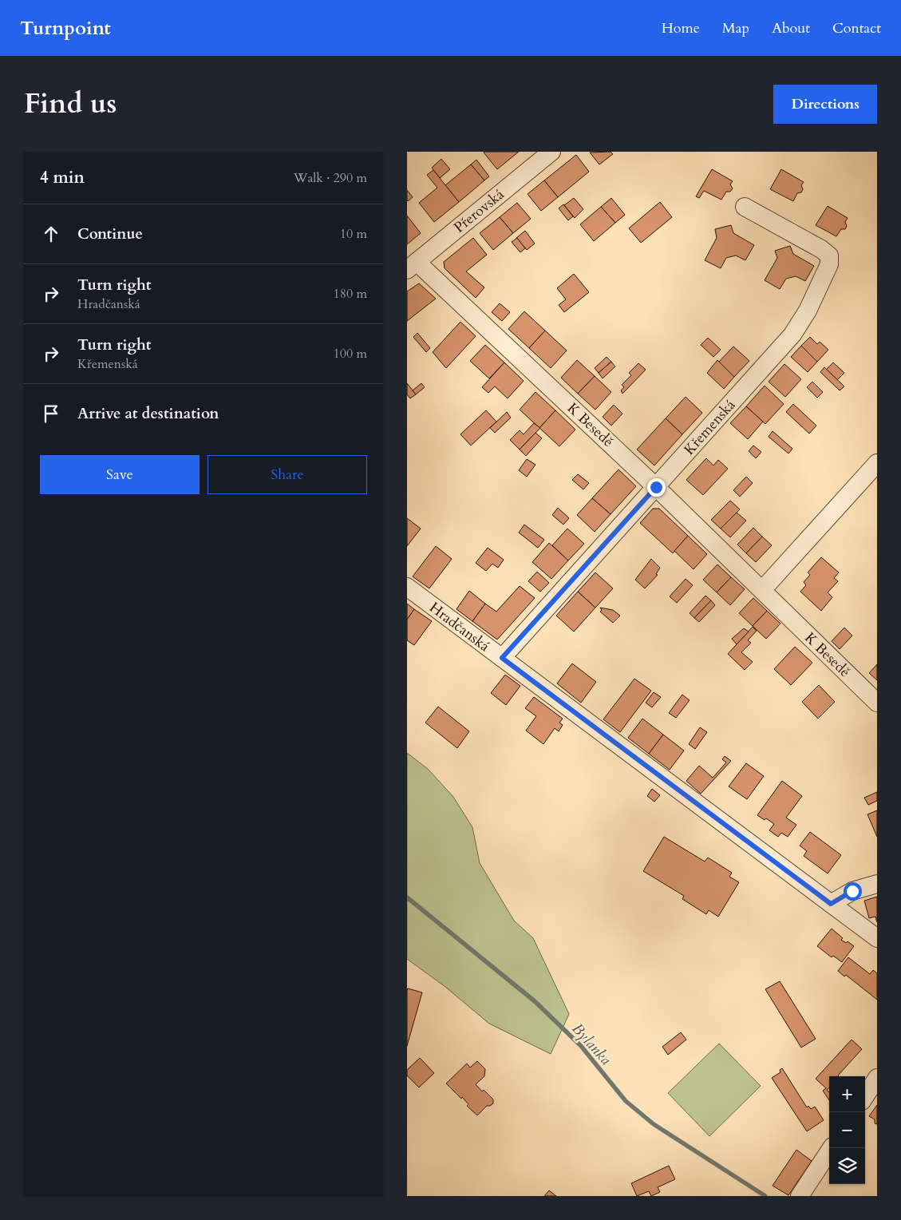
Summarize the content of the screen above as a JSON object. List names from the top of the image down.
{
  "streets": {
    "street": [
      "Přerovská",
      "K Besedě",
      "Křemenská",
      "Hradčanská"
    ]
  },
  "crossings": [
    ["Přerovská", "K Besedě"],
    ["K Besedě", "Křemenská"],
    ["Křemenská", "Hradčanská"]
  ],
  "water": ["Bylanka"],
  "page": {
    "header": "Turnpoint",
    "nav": [
      "Home",
      "Map",
      "About",
      "Contact"
    ],
    "title": "Find us",
    "buttons": [
      "Directions",
      ["Save", "Share"]
    ],
    "heading": ["4 min", "Walk · 290 m"],
    "list": [
      ["Continue", "10 m"],
      ["Turn right", "Hradčanská", "180 m"],
      ["Turn right", "Křemenská", "100 m"],
      "Arrive at destination"
    ],
    "map_buttons": ["+", "−"]
  }
}
